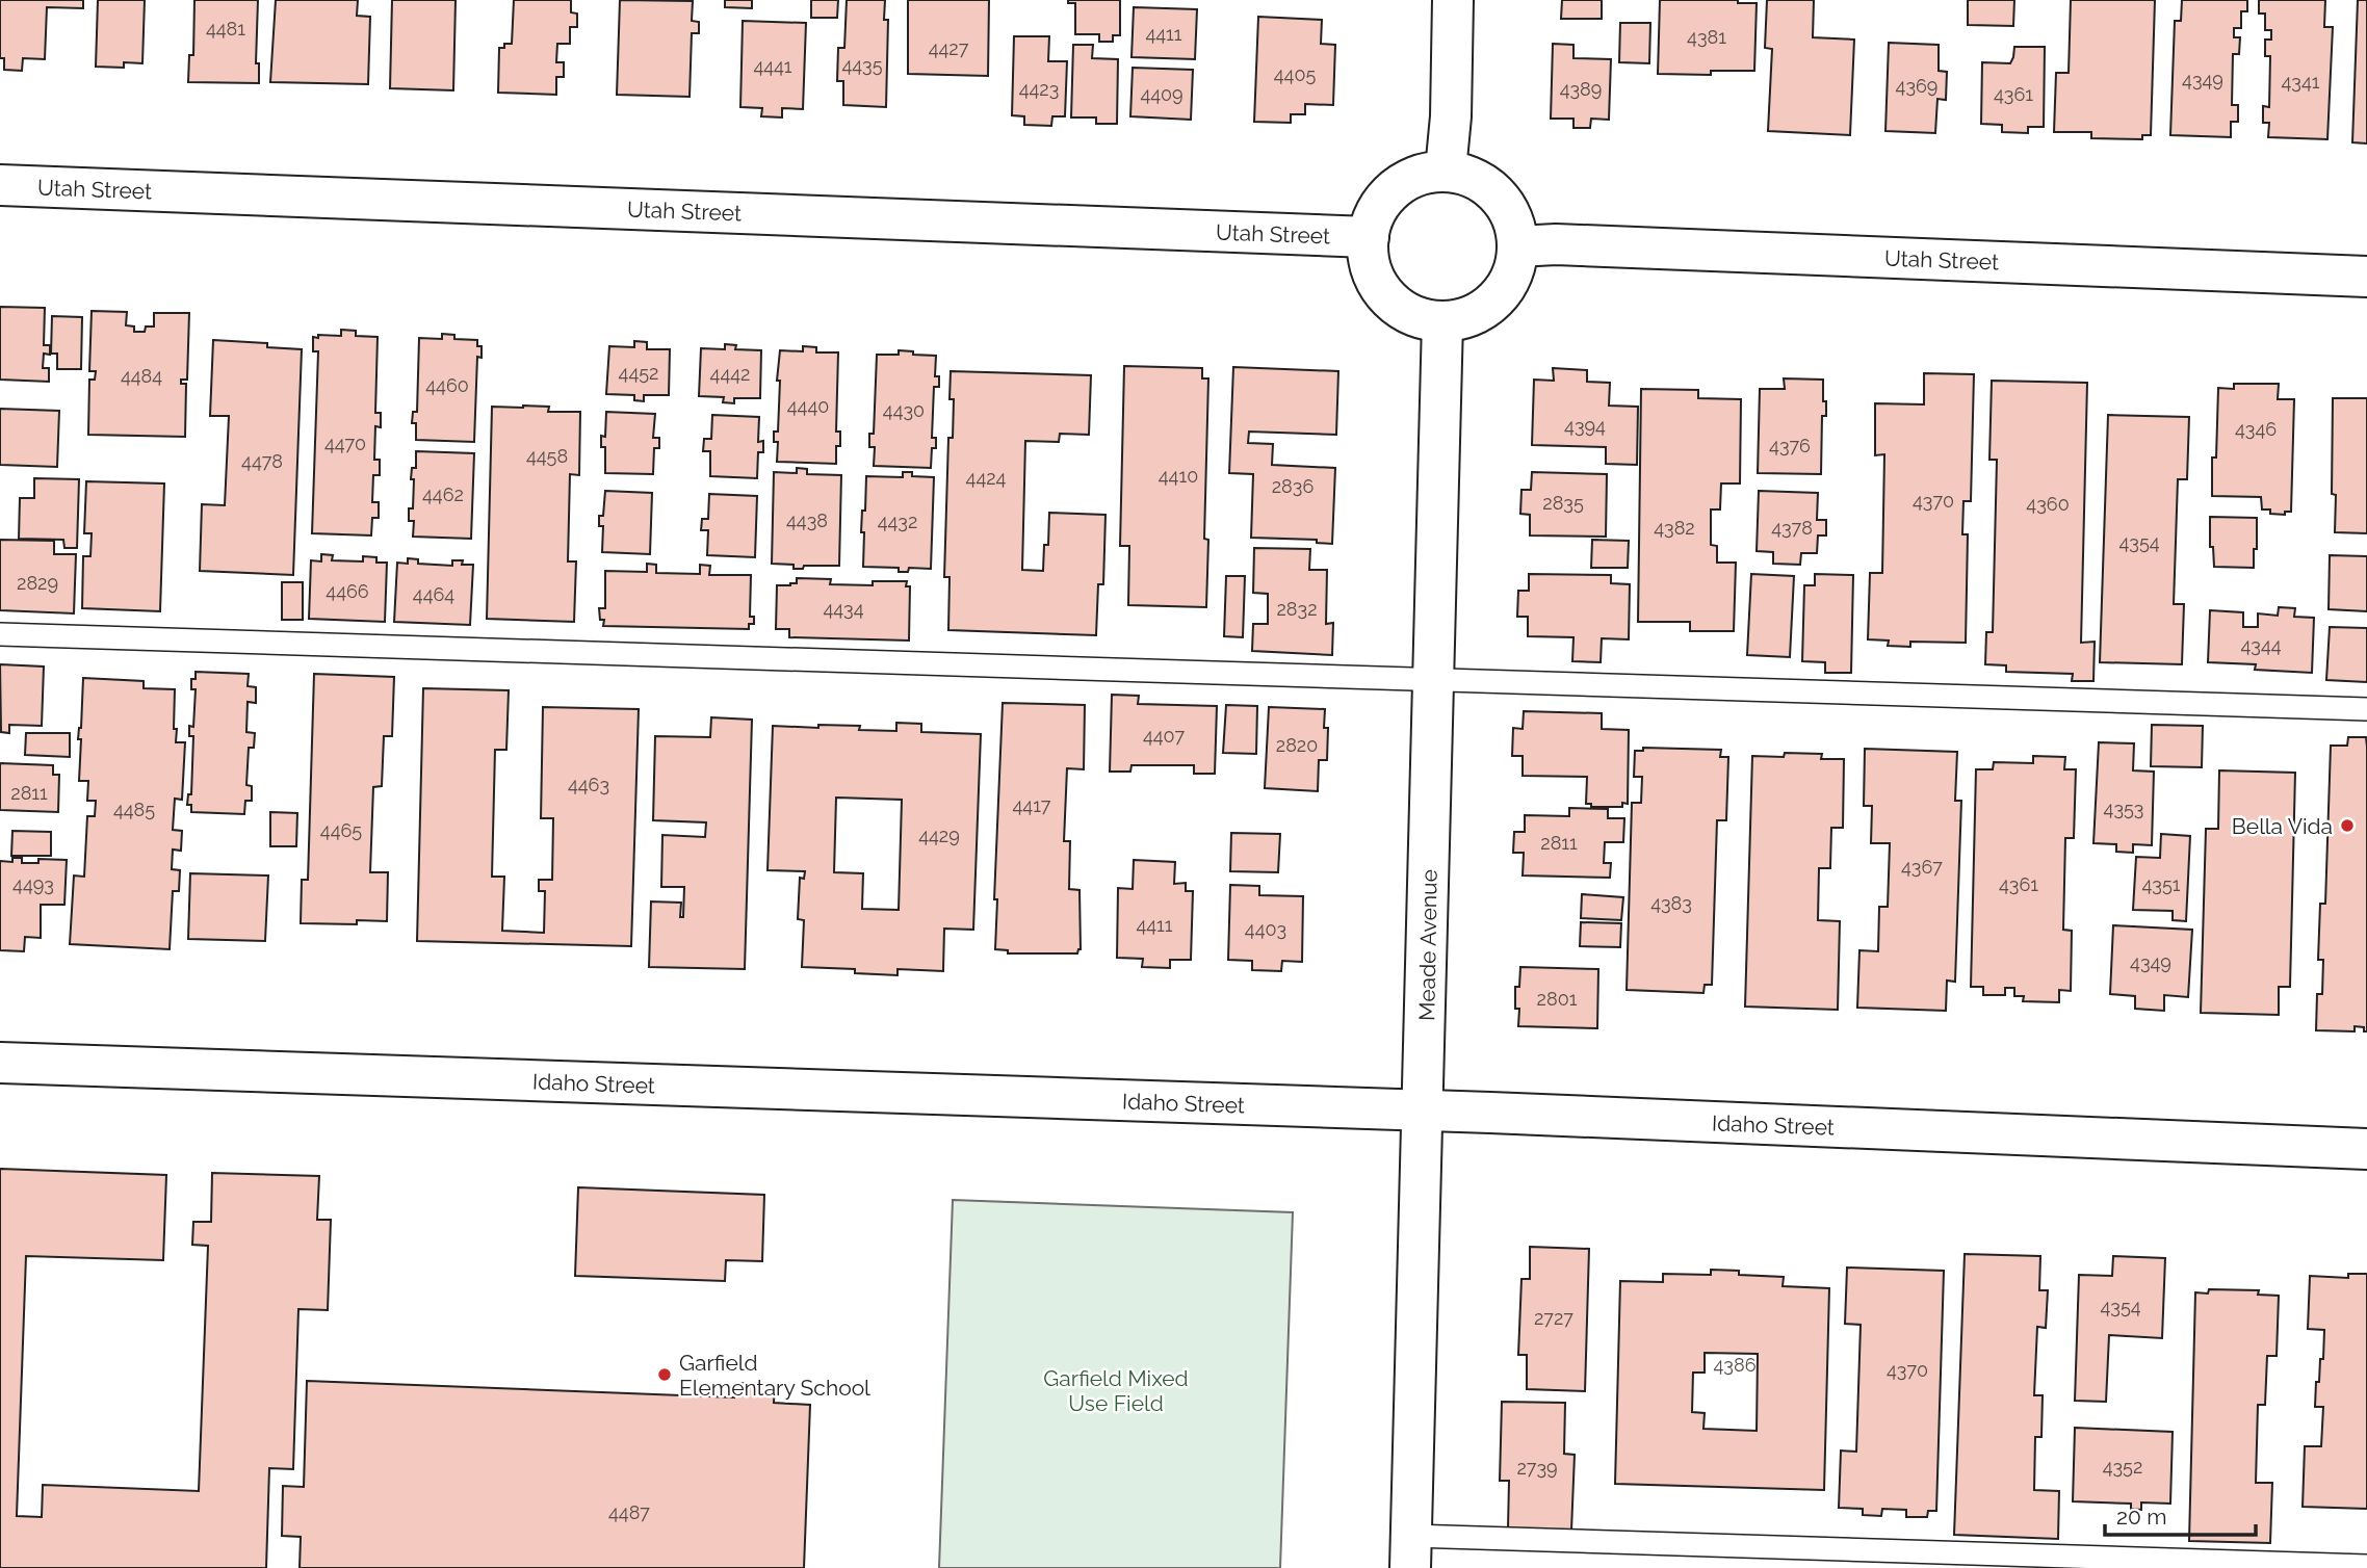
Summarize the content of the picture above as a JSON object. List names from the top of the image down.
{
  "streets": {
    "street": ["Utah Street", "Meade Avenue", "Idaho Street"]
  },
  "crossings": [
    ["Utah Street", "Meade Avenue"],
    ["Meade Avenue", "Idaho Street"]
  ],
  "parks": ["Garfield Mixed Use Field"],
  "places": ["Bella Vida", "Garfield Elementary School"],
  "house_numbers": [
    "4481",
    "4411",
    "4381",
    "4427",
    "4435",
    "4441",
    "4405",
    "4349",
    "4341",
    "4369",
    "4423",
    "4389",
    "4409",
    "4361",
    "4452",
    "4442",
    "4484",
    "4460",
    "4440",
    "4430",
    "4394",
    "4346",
    "4470",
    "4376",
    "4458",
    "4478",
    "4410",
    "4424",
    "2836",
    "4462",
    "4370",
    "2835",
    "4360",
    "4438",
    "4432",
    "4382",
    "4378",
    "4354",
    "2829",
    "4466",
    "4464",
    "4434",
    "2832",
    "4344",
    "4407",
    "2820",
    "4463",
    "2811",
    "4417",
    "4353",
    "4485",
    "4465",
    "4429",
    "2811",
    "4367",
    "4493",
    "4361",
    "4351",
    "4383",
    "4411",
    "4403",
    "4349",
    "2801",
    "4354",
    "2727",
    "4386",
    "4370",
    "4352",
    "2739",
    "4487"
  ],
  "scale_bar": "20 m"
}
